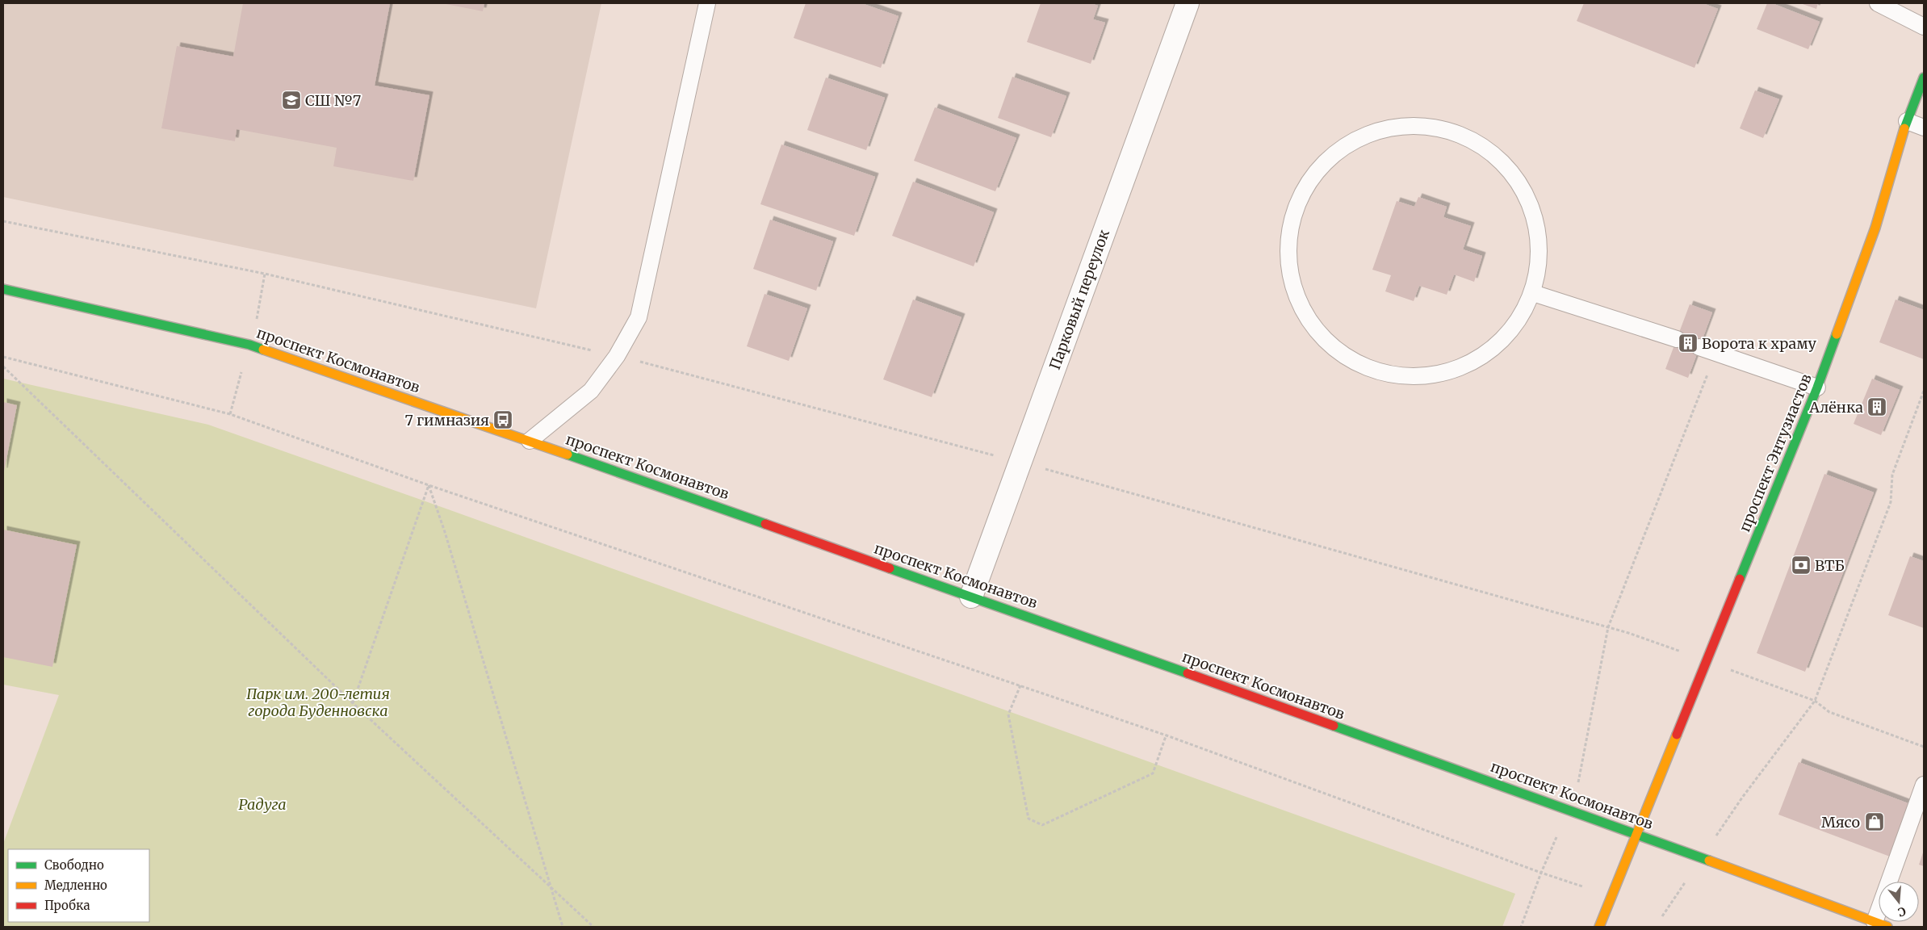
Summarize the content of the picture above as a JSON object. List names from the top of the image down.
{
  "streets": {
    "street": ["Парковый переулок", "проспект Космонавтов", "проспект Энтузиастов"]
  },
  "crossings": [
    ["Парковый переулок", "проспект Космонавтов"],
    ["проспект Космонавтов", "проспект Энтузиастов"]
  ],
  "parks": ["Парк им. 200-летия города Буденновска", "Радуга"],
  "places": {
    "school or university": ["СШ №7"],
    "building": ["Ворота к храму", "Алёнка"],
    "bus stop": ["7 гимназия"],
    "bank": ["ВТБ"],
    "shop": ["Мясо"]
  },
  "legend": ["Свободно", "Медленно", "Пробка"],
  "north": "bottom"
}
